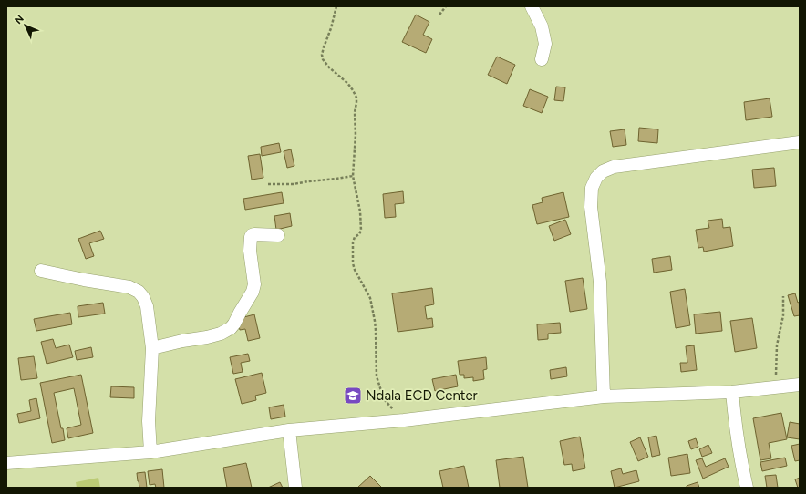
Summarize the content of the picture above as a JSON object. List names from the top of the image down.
{
  "places": {
    "school or university": ["Ndala ECD Center"]
  },
  "north": "top left"
}
